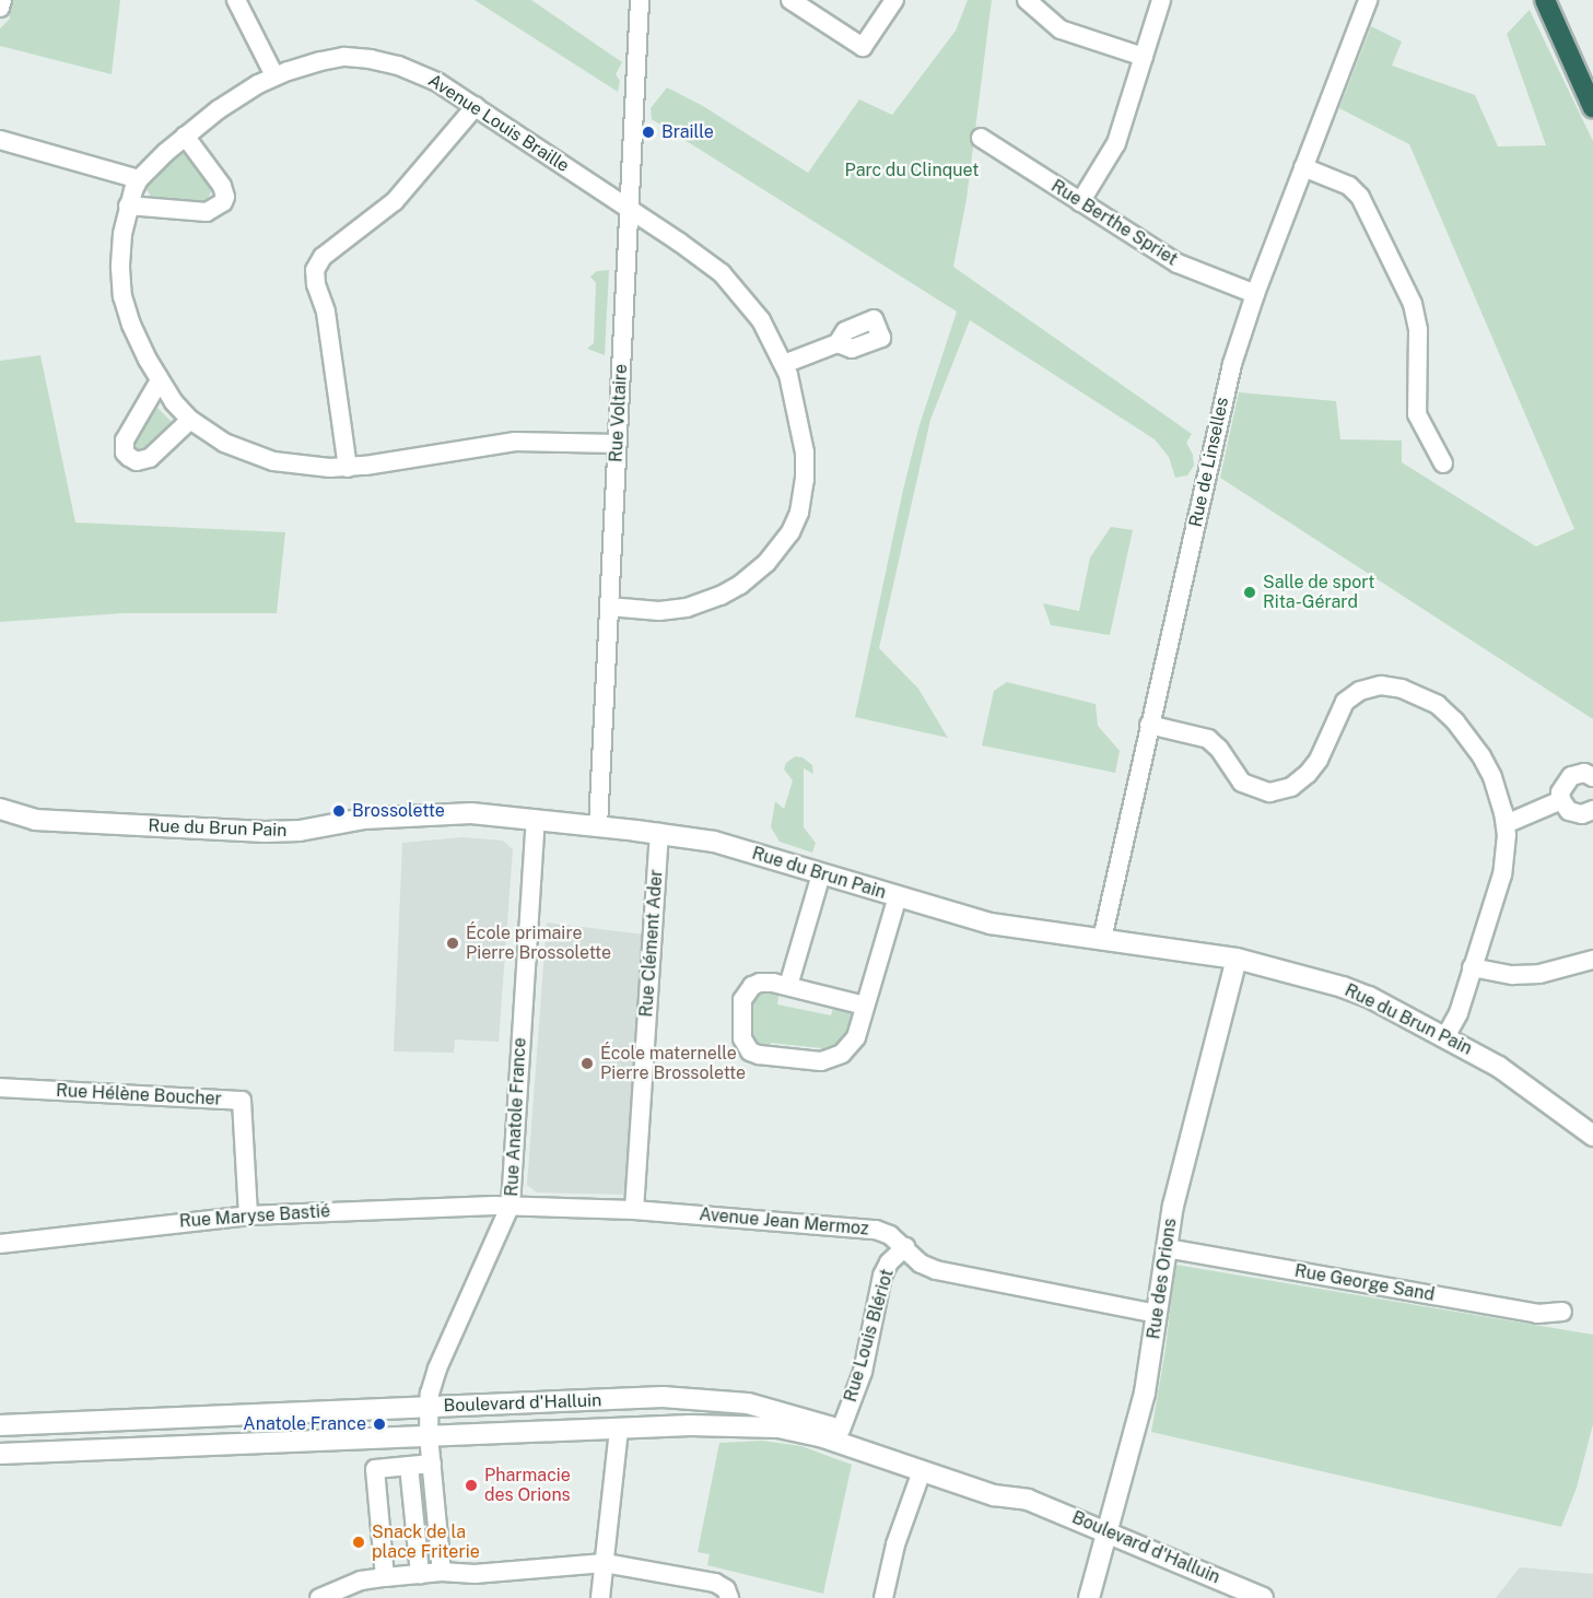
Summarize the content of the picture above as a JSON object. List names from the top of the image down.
{
  "streets": {
    "main road": ["Rue du Brun Pain", "Rue des Orions", "Boulevard d'Halluin"],
    "street": [
      "Avenue Louis Braille",
      "Rue Berthe Spriet",
      "Rue Voltaire",
      "Rue de Linselles",
      "Rue Clément Ader",
      "Rue Hélène Boucher",
      "Rue Anatole France",
      "Rue Maryse Bastié",
      "Avenue Jean Mermoz",
      "Rue George Sand",
      "Rue Louis Blériot"
    ]
  },
  "crossings": [
    ["Avenue Louis Braille", "Rue Voltaire"],
    ["Rue Berthe Spriet", "Rue de Linselles"],
    ["Rue Voltaire", "Rue du Brun Pain"],
    ["Rue de Linselles", "Rue du Brun Pain"],
    ["Rue du Brun Pain", "Rue Clément Ader"],
    ["Rue du Brun Pain", "Rue Anatole France"],
    ["Rue du Brun Pain", "Rue des Orions"],
    ["Rue Clément Ader", "Avenue Jean Mermoz"],
    ["Rue Hélène Boucher", "Rue Maryse Bastié"],
    ["Rue Anatole France", "Rue Maryse Bastié"],
    ["Rue Anatole France", "Avenue Jean Mermoz"],
    ["Rue Anatole France", "Boulevard d'Halluin"],
    ["Rue Maryse Bastié", "Avenue Jean Mermoz"],
    ["Avenue Jean Mermoz", "Rue des Orions"],
    ["Avenue Jean Mermoz", "Rue Louis Blériot"],
    ["Rue des Orions", "Rue George Sand"],
    ["Rue des Orions", "Boulevard d'Halluin"],
    ["Rue Louis Blériot", "Boulevard d'Halluin"]
  ],
  "parks": ["Parc du Clinquet"],
  "places": [
    "Braille",
    "Salle de sport Rita-Gérard",
    "Brossolette",
    "École primaire Pierre Brossolette",
    "École maternelle Pierre Brossolette",
    "Anatole France",
    "Pharmacie des Orions",
    "Snack de la place Friterie"
  ]
}
